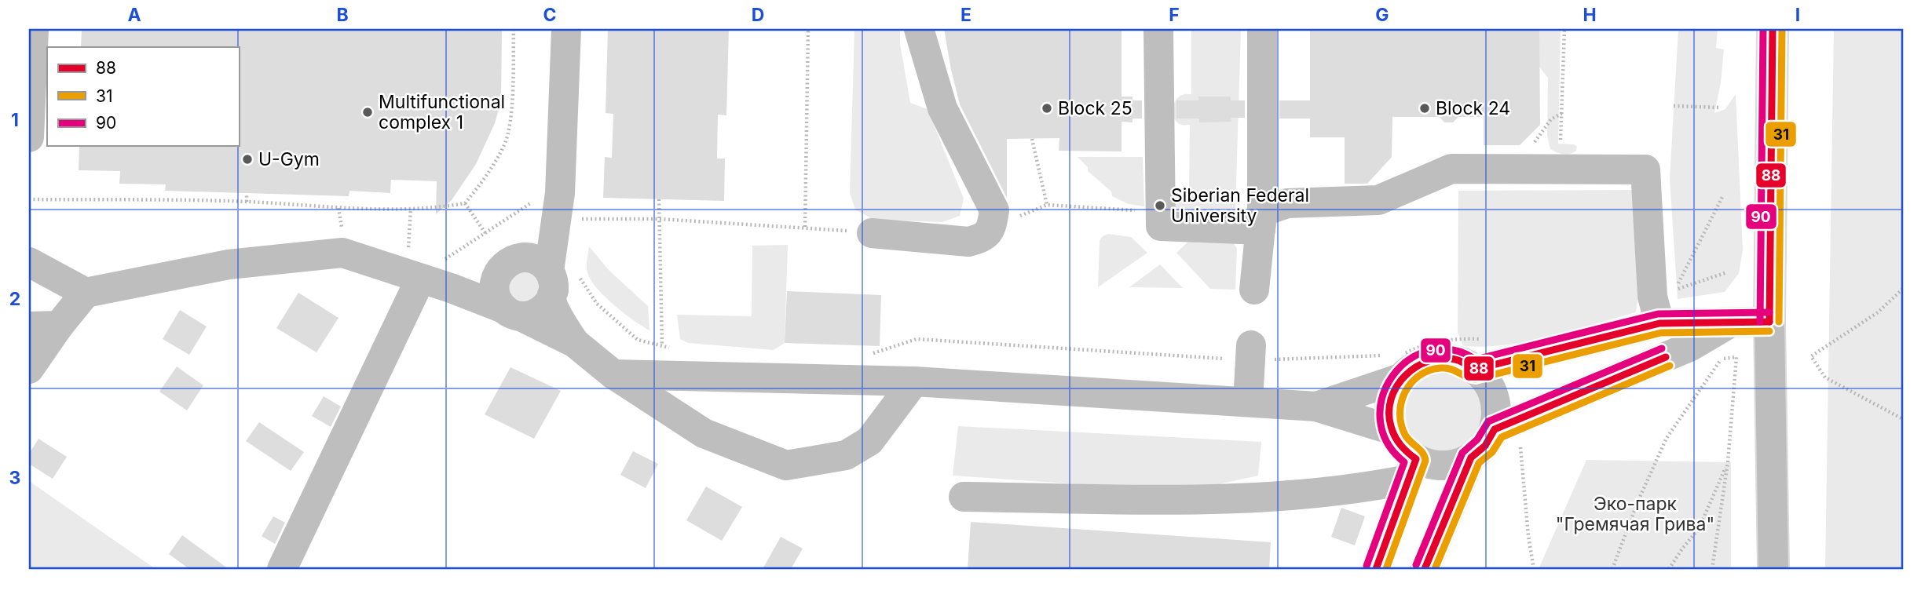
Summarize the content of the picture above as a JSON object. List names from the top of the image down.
{
  "parks": ["Эко-парк \"Гремячая Грива\""],
  "places": [
    "Block 25",
    "Block 24",
    "Multifunctional complex 1",
    "U-Gym",
    "Siberian Federal University"
  ],
  "lines": ["transit line 88", "transit line 31", "transit line 90"],
  "legend": ["88", "31", "90"],
  "grid": {
    "columns": [
      "A",
      "B",
      "C",
      "D",
      "E",
      "F",
      "G",
      "H",
      "I"
    ],
    "rows": ["1", "2", "3"]
  }
}
